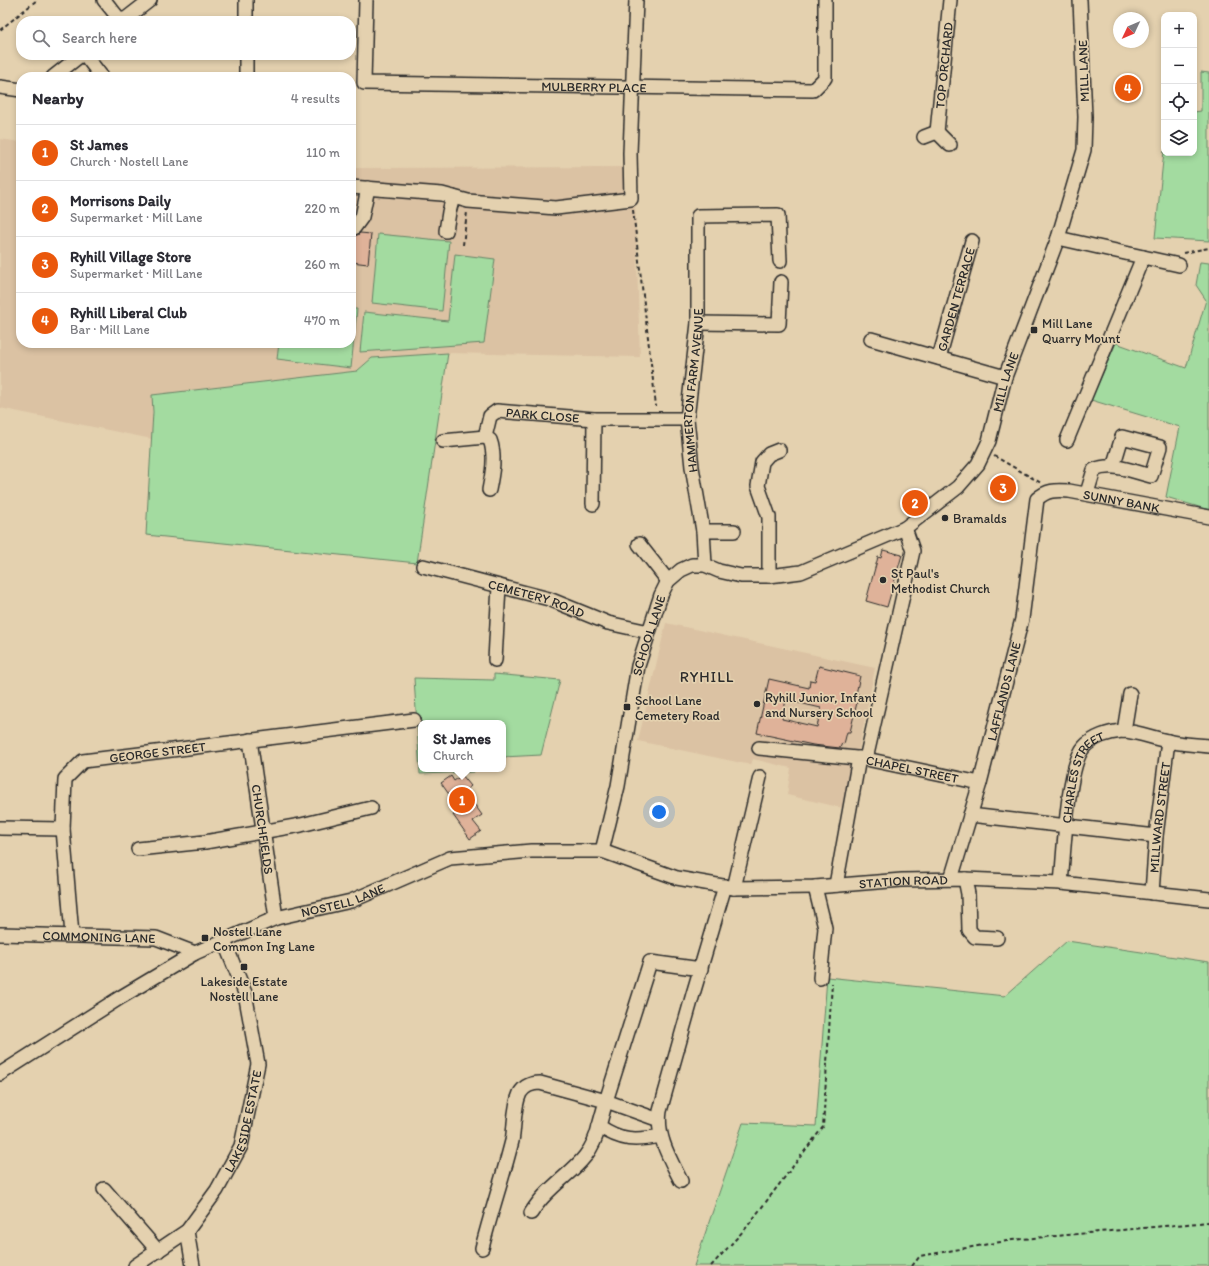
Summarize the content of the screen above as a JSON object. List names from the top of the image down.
{
  "streets": {
    "street": [
      "TOP ORCHARD",
      "MILL LANE",
      "MULBERRY PLACE",
      "GARDEN TERRACE",
      "HAMMERTON FARM AVENUE",
      "PARK CLOSE",
      "SUNNY BANK",
      "CEMETERY ROAD",
      "SCHOOL LANE",
      "LAFFLANDS LANE",
      "GEORGE STREET",
      "CHAPEL STREET",
      "CHARLES STREET",
      "MILLWARD STREET",
      "CHURCHFIELDS",
      "STATION ROAD",
      "NOSTELL LANE",
      "COMMONING LANE",
      "LAKESIDE ESTATE"
    ]
  },
  "crossings": [
    ["MILL LANE", "HAMMERTON FARM AVENUE"],
    ["MILL LANE", "SCHOOL LANE"],
    ["MILL LANE", "CHAPEL STREET"],
    ["HAMMERTON FARM AVENUE", "PARK CLOSE"],
    ["HAMMERTON FARM AVENUE", "SCHOOL LANE"],
    ["SUNNY BANK", "LAFFLANDS LANE"],
    ["CEMETERY ROAD", "SCHOOL LANE"],
    ["SCHOOL LANE", "STATION ROAD"],
    ["SCHOOL LANE", "NOSTELL LANE"],
    ["LAFFLANDS LANE", "CHAPEL STREET"],
    ["LAFFLANDS LANE", "STATION ROAD"],
    ["GEORGE STREET", "CHURCHFIELDS"],
    ["GEORGE STREET", "COMMONING LANE"],
    ["CHARLES STREET", "MILLWARD STREET"],
    ["CHARLES STREET", "STATION ROAD"],
    ["MILLWARD STREET", "STATION ROAD"],
    ["CHURCHFIELDS", "NOSTELL LANE"],
    ["STATION ROAD", "NOSTELL LANE"],
    ["NOSTELL LANE", "COMMONING LANE"],
    ["NOSTELL LANE", "LAKESIDE ESTATE"]
  ],
  "districts": ["RYHILL"],
  "places": {
    "transit": [
      "Mill Lane Quarry Mount",
      "School Lane Cemetery Road",
      "Nostell Lane Common Ing Lane",
      "Lakeside Estate Nostell Lane"
    ],
    "other": ["Bramalds", "St Paul's Methodist Church", "Ryhill Junior, Infant and Nursery School"]
  },
  "north": "bottom left",
  "page": {
    "map_buttons": ["+", "−"],
    "search": "Search here",
    "heading": ["Nearby", "4 results"],
    "pins": [
      "4",
      "3",
      "2",
      "1"
    ],
    "list": [
      {
        "mark": "1",
        "name": "St James",
        "note": "Church · Nostell Lane",
        "value": "110 m"
      },
      {
        "mark": "2",
        "name": "Morrisons Daily",
        "note": "Supermarket · Mill Lane",
        "value": "220 m"
      },
      {
        "mark": "3",
        "name": "Ryhill Village Store",
        "note": "Supermarket · Mill Lane",
        "value": "260 m"
      },
      {
        "mark": "4",
        "name": "Ryhill Liberal Club",
        "note": "Bar · Mill Lane",
        "value": "470 m"
      }
    ],
    "popup": ["St James", "Church"]
  }
}
